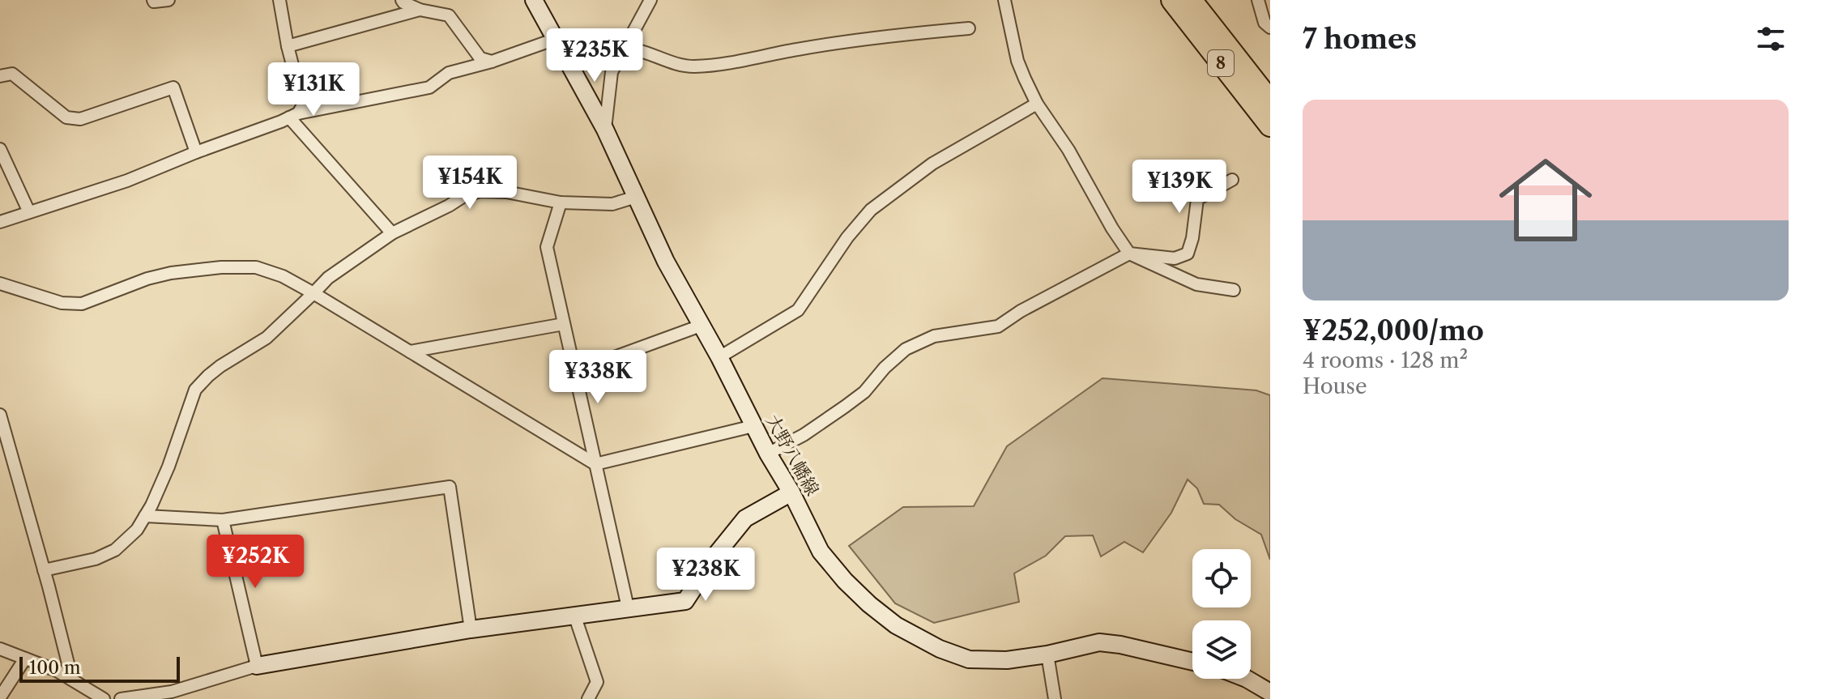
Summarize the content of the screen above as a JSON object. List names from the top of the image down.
{
  "streets": {
    "highway": ["8"],
    "main road": ["大野八幡線"]
  },
  "scale_bar": "100 m",
  "page": {
    "heading": "7 homes",
    "price": [
      "¥235K",
      "¥131K",
      "¥154K",
      "¥139K",
      "¥338K",
      "¥252K",
      "¥238K"
    ],
    "list": [
      {
        "name": "¥252,000/mo",
        "note": "4 rooms · 128 m² · House"
      }
    ],
    "scale": "100 m"
  }
}
